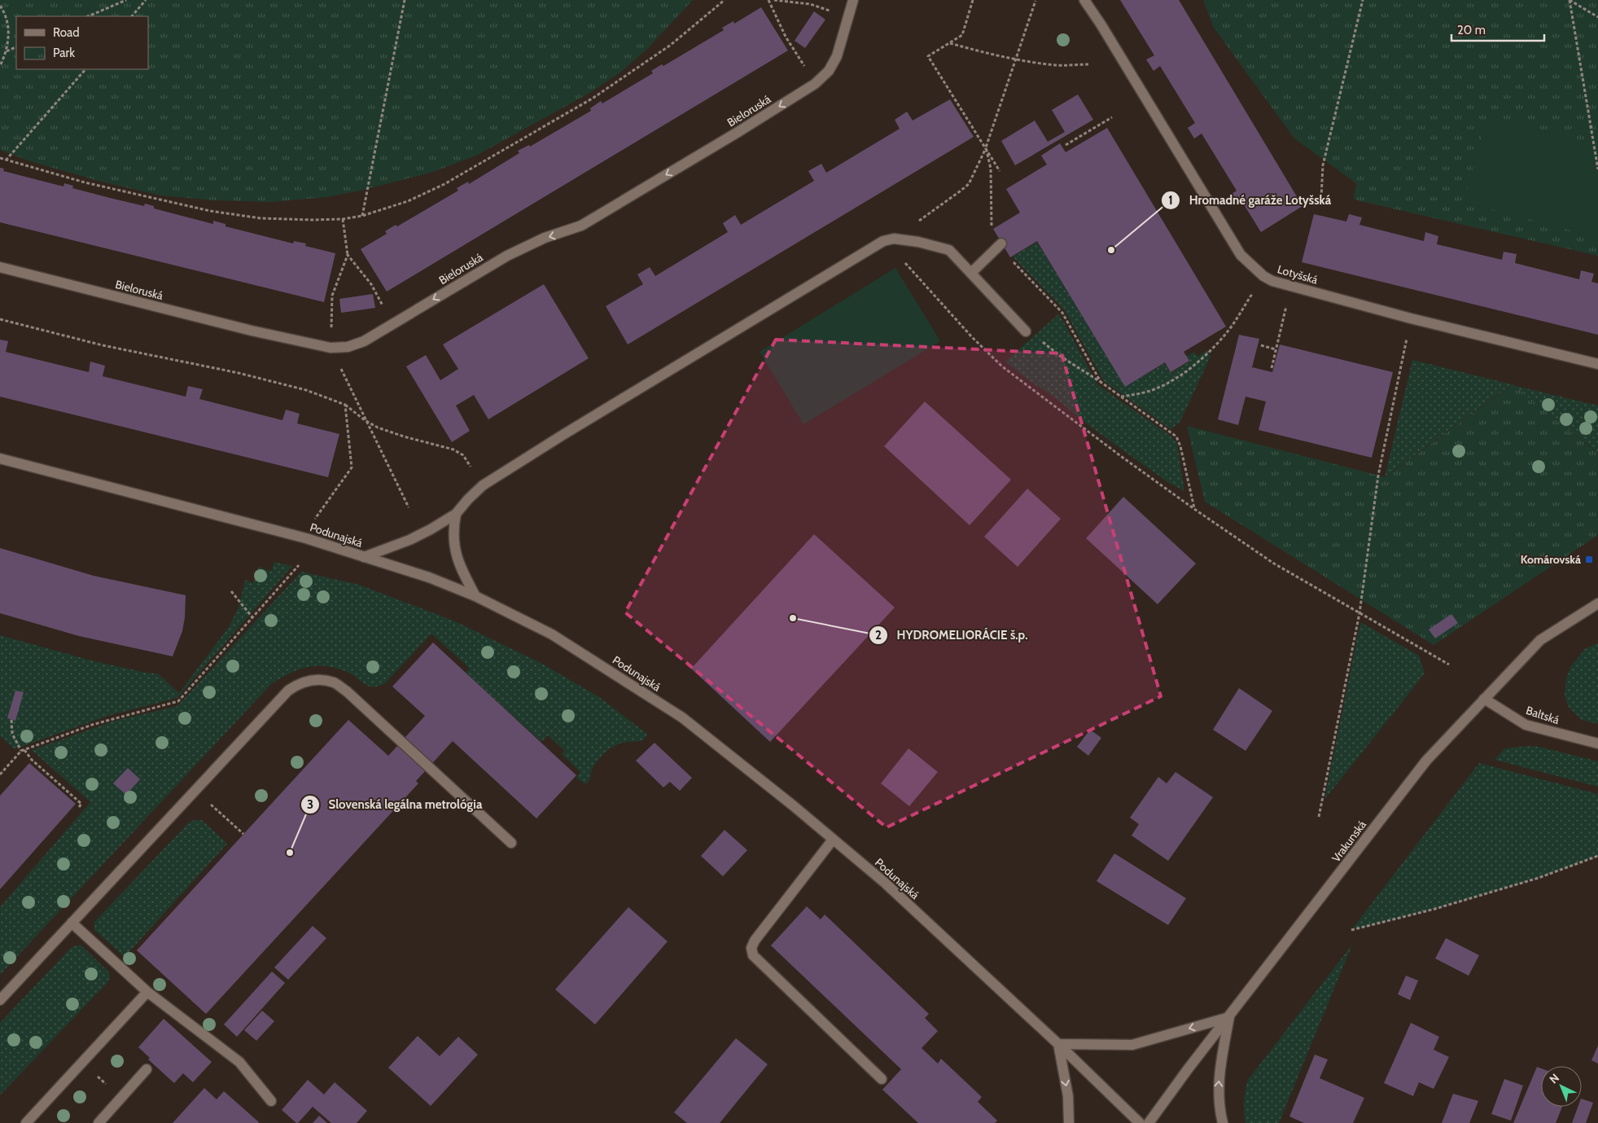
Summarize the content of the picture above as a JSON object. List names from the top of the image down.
{
  "streets": {
    "street": [
      "Bieloruská",
      "Lotyšská",
      "Podunajská",
      "Baltská",
      "Vrakunská"
    ]
  },
  "crossings": [
    ["Baltská", "Vrakunská"]
  ],
  "one_way": ["Bieloruská"],
  "places": {
    "other": ["Hromadné garáže Lotyšská", "HYDROMELIORÁCIE š.p.", "Slovenská legálna metrológia"],
    "transit": ["Komárovská"]
  },
  "legend": ["Road", "Park"],
  "scale_bar": "20 m",
  "north": "top left"
}
